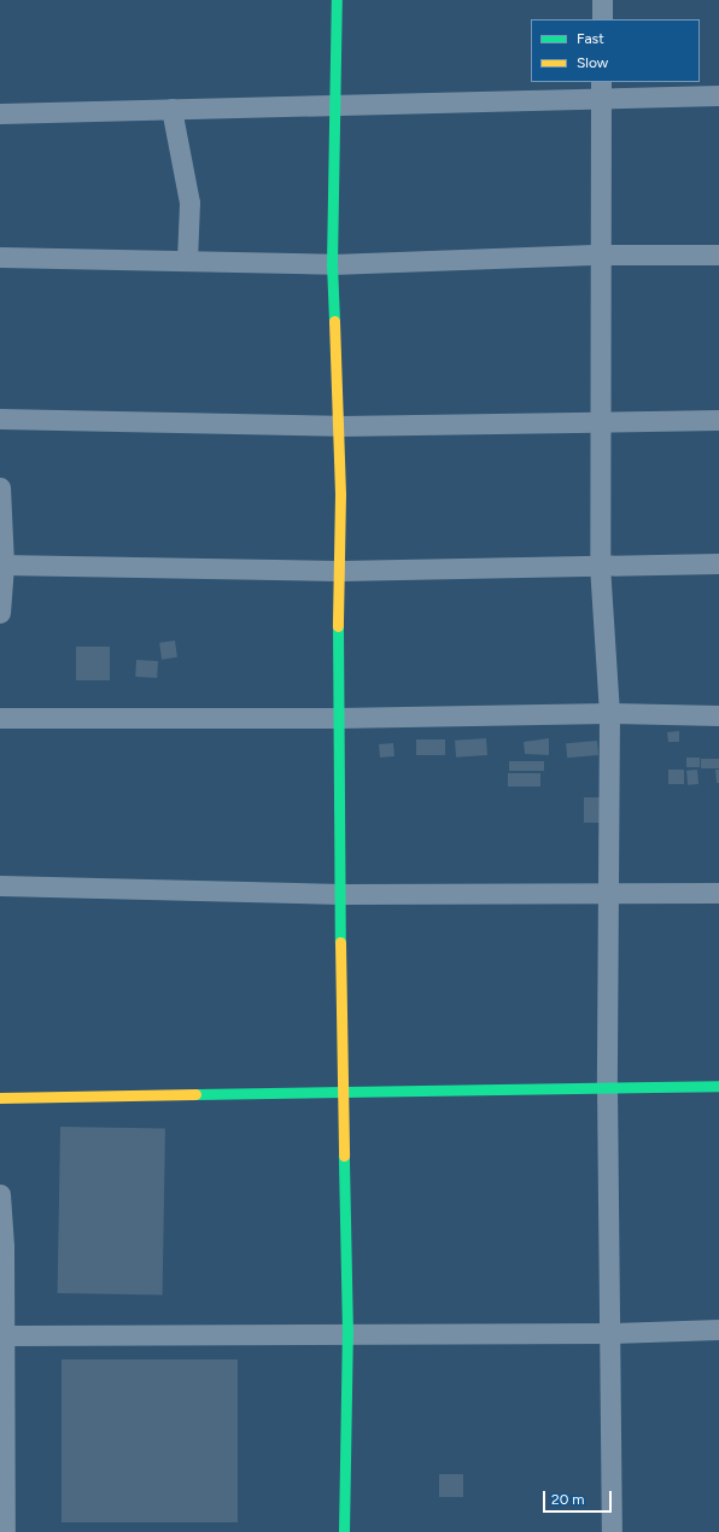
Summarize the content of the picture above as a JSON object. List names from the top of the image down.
{
  "legend": ["Fast", "Slow"],
  "scale_bar": "20 m"
}
